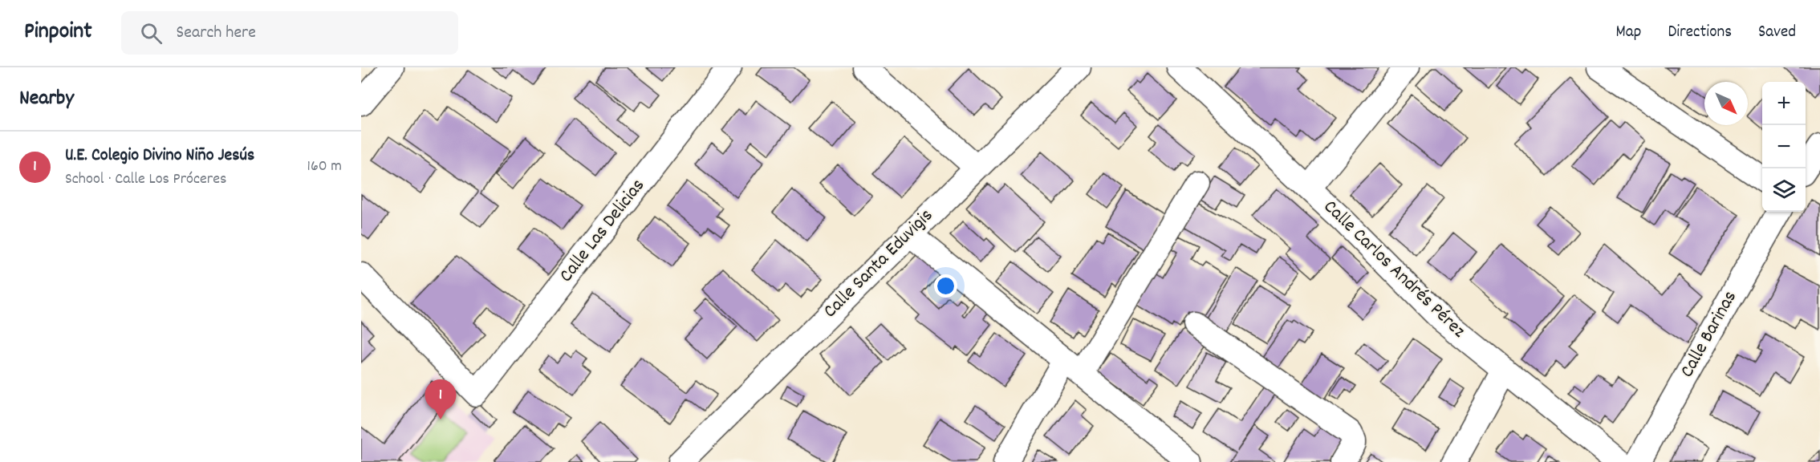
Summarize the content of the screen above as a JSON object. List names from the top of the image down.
{
  "streets": {
    "street": [
      "Calle Las Delicias",
      "Calle Santa Eduvigis",
      "Calle Carlos Andrés Pérez",
      "Calle Barinas"
    ]
  },
  "north": "bottom right",
  "page": {
    "header": "Pinpoint",
    "search": "Search here",
    "nav": ["Map", "Directions", "Saved"],
    "heading": "Nearby",
    "map_buttons": ["+", "−"],
    "list": [
      {
        "mark": "1",
        "name": "U.E. Colegio Divino Niño Jesús",
        "note": "School · Calle Los Próceres",
        "value": "160 m"
      }
    ],
    "pins": "1"
  }
}
